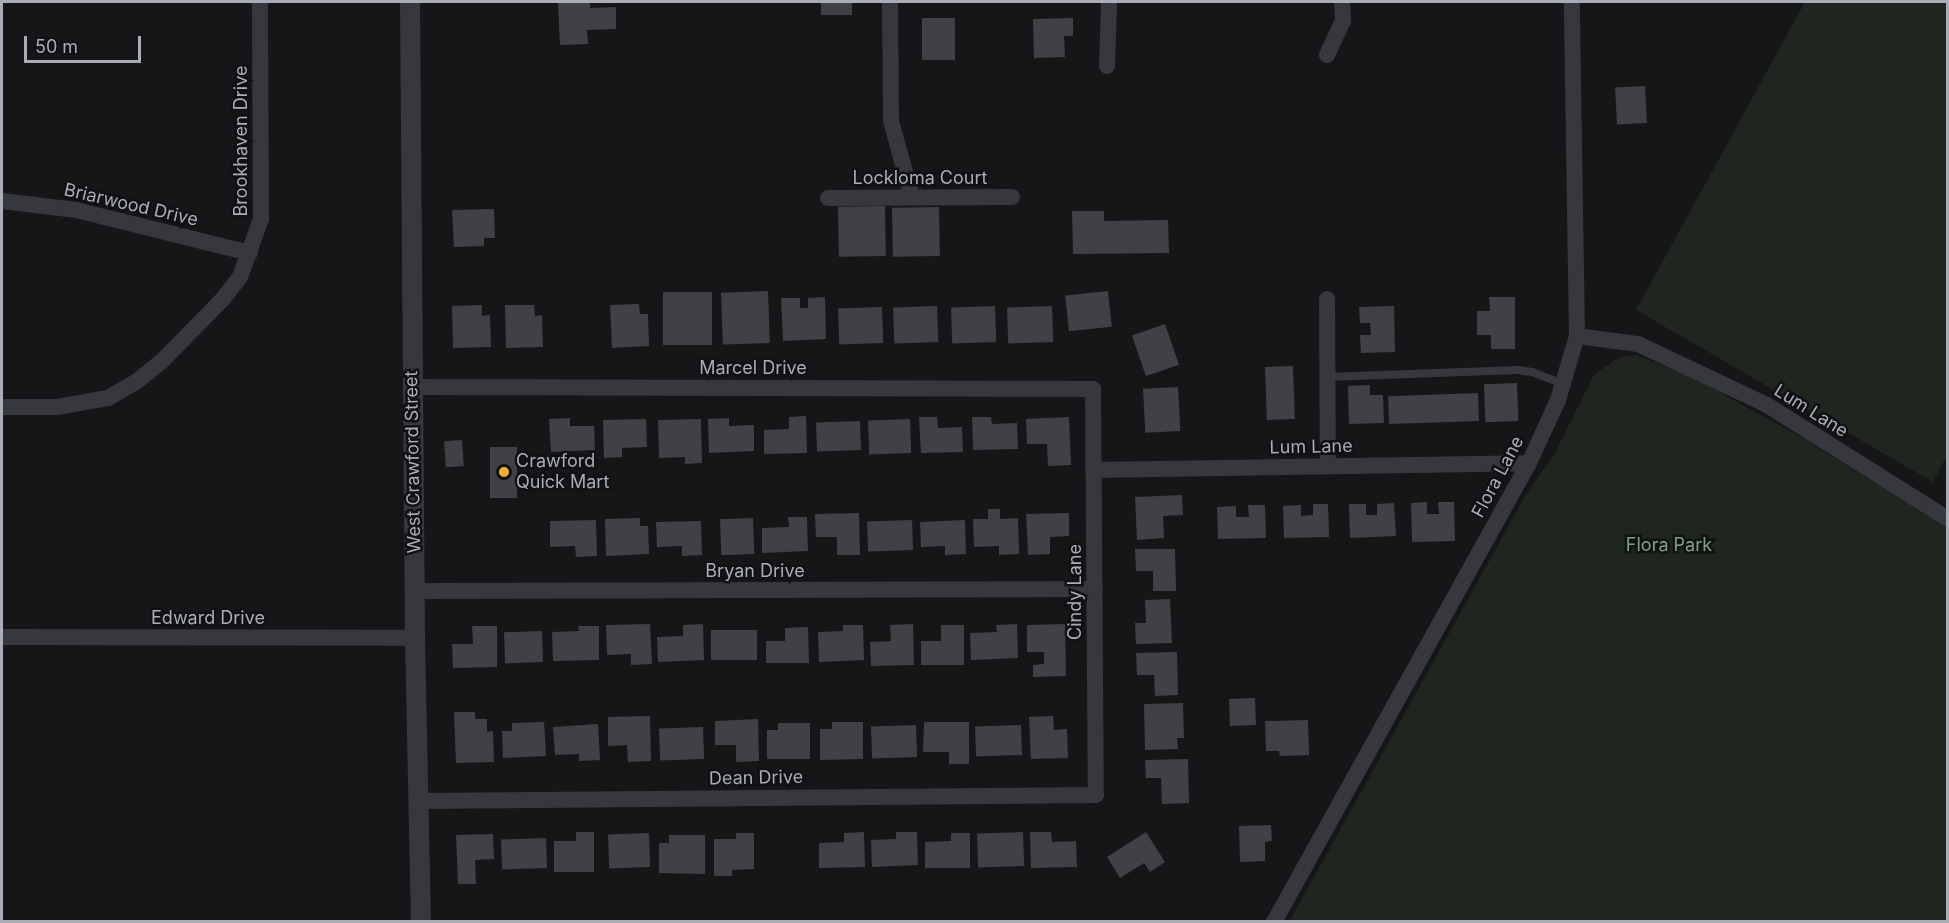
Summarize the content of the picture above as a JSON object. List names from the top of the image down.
{
  "streets": {
    "street": [
      "Brookhaven Drive",
      "Lockloma Court",
      "Briarwood Drive",
      "Marcel Drive",
      "Lum Lane",
      "West Crawford Street",
      "Flora Lane",
      "Bryan Drive",
      "Cindy Lane",
      "Edward Drive",
      "Dean Drive"
    ]
  },
  "crossings": [
    ["Brookhaven Drive", "Briarwood Drive"],
    ["Marcel Drive", "West Crawford Street"],
    ["Marcel Drive", "Cindy Lane"],
    ["Lum Lane", "Flora Lane"],
    ["Lum Lane", "Cindy Lane"],
    ["West Crawford Street", "Bryan Drive"],
    ["West Crawford Street", "Edward Drive"],
    ["West Crawford Street", "Dean Drive"],
    ["Bryan Drive", "Cindy Lane"],
    ["Cindy Lane", "Dean Drive"]
  ],
  "parks": ["Flora Park"],
  "places": ["Crawford Quick Mart"],
  "scale_bar": "50 m"
}
